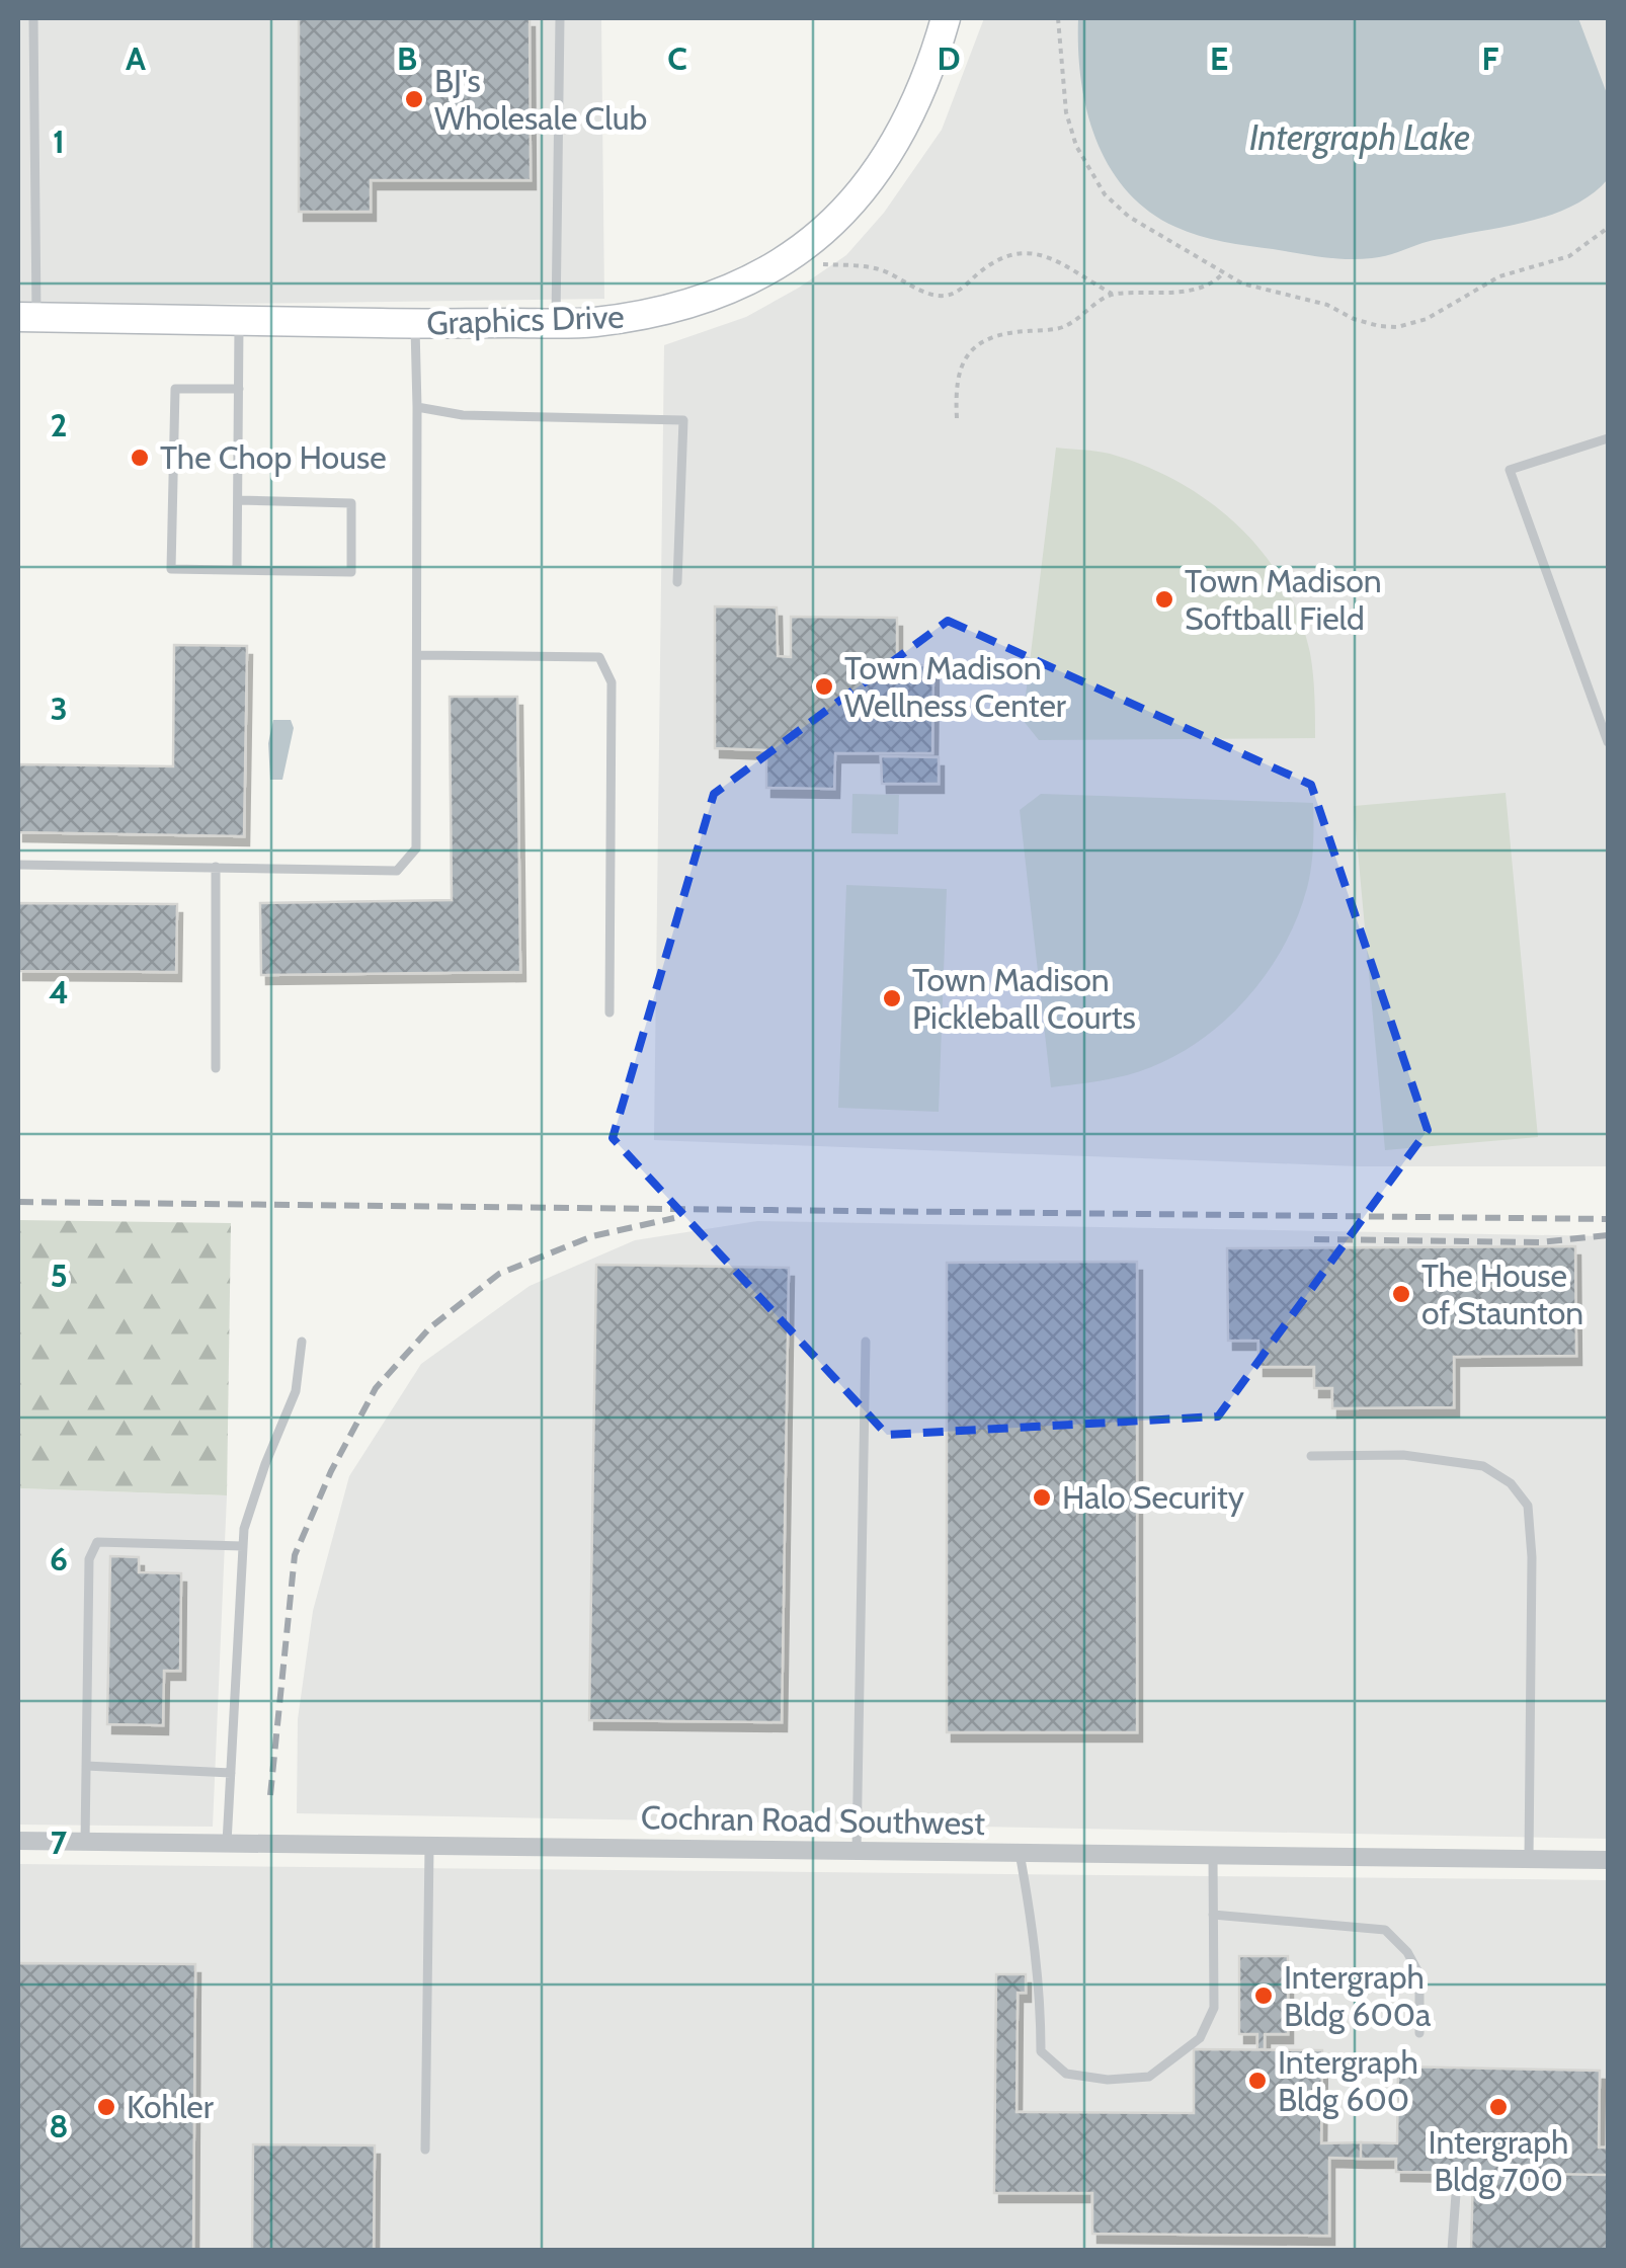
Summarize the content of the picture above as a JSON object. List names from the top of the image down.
{
  "streets": {
    "street": ["Graphics Drive", "Cochran Road Southwest"]
  },
  "water": ["Intergraph Lake"],
  "places": [
    "BJ's Wholesale Club",
    "The Chop House",
    "Town Madison Softball Field",
    "Town Madison Wellness Center",
    "Town Madison Pickleball Courts",
    "The House of Staunton",
    "Halo Security",
    "Intergraph Bldg 600a",
    "Intergraph Bldg 600",
    "Kohler",
    "Intergraph Bldg 700"
  ],
  "grid": {
    "columns": [
      "A",
      "B",
      "C",
      "D",
      "E",
      "F"
    ],
    "rows": [
      "1",
      "2",
      "3",
      "4",
      "5",
      "6",
      "7",
      "8"
    ]
  }
}
